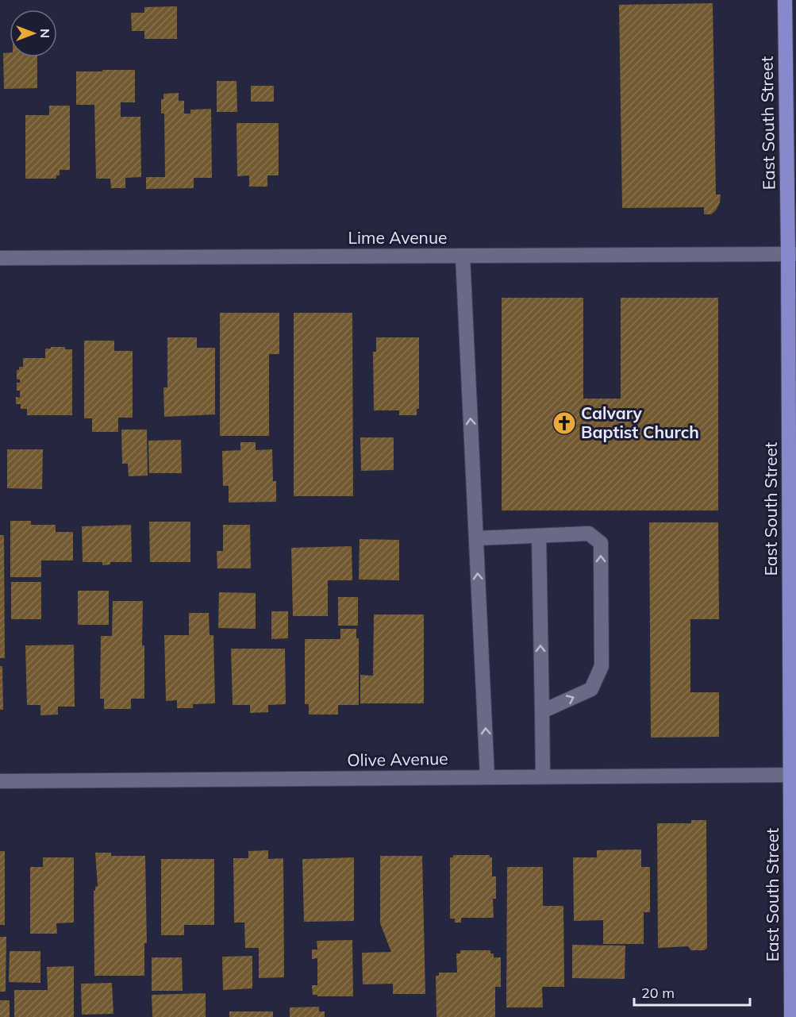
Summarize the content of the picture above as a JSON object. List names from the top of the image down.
{
  "streets": {
    "main road": ["East South Street"],
    "street": ["Lime Avenue", "Olive Avenue"]
  },
  "crossings": [
    ["East South Street", "Lime Avenue"],
    ["East South Street", "Olive Avenue"]
  ],
  "places": {
    "church": ["Calvary Baptist Church"]
  },
  "scale_bar": "20 m",
  "north": "right"
}
